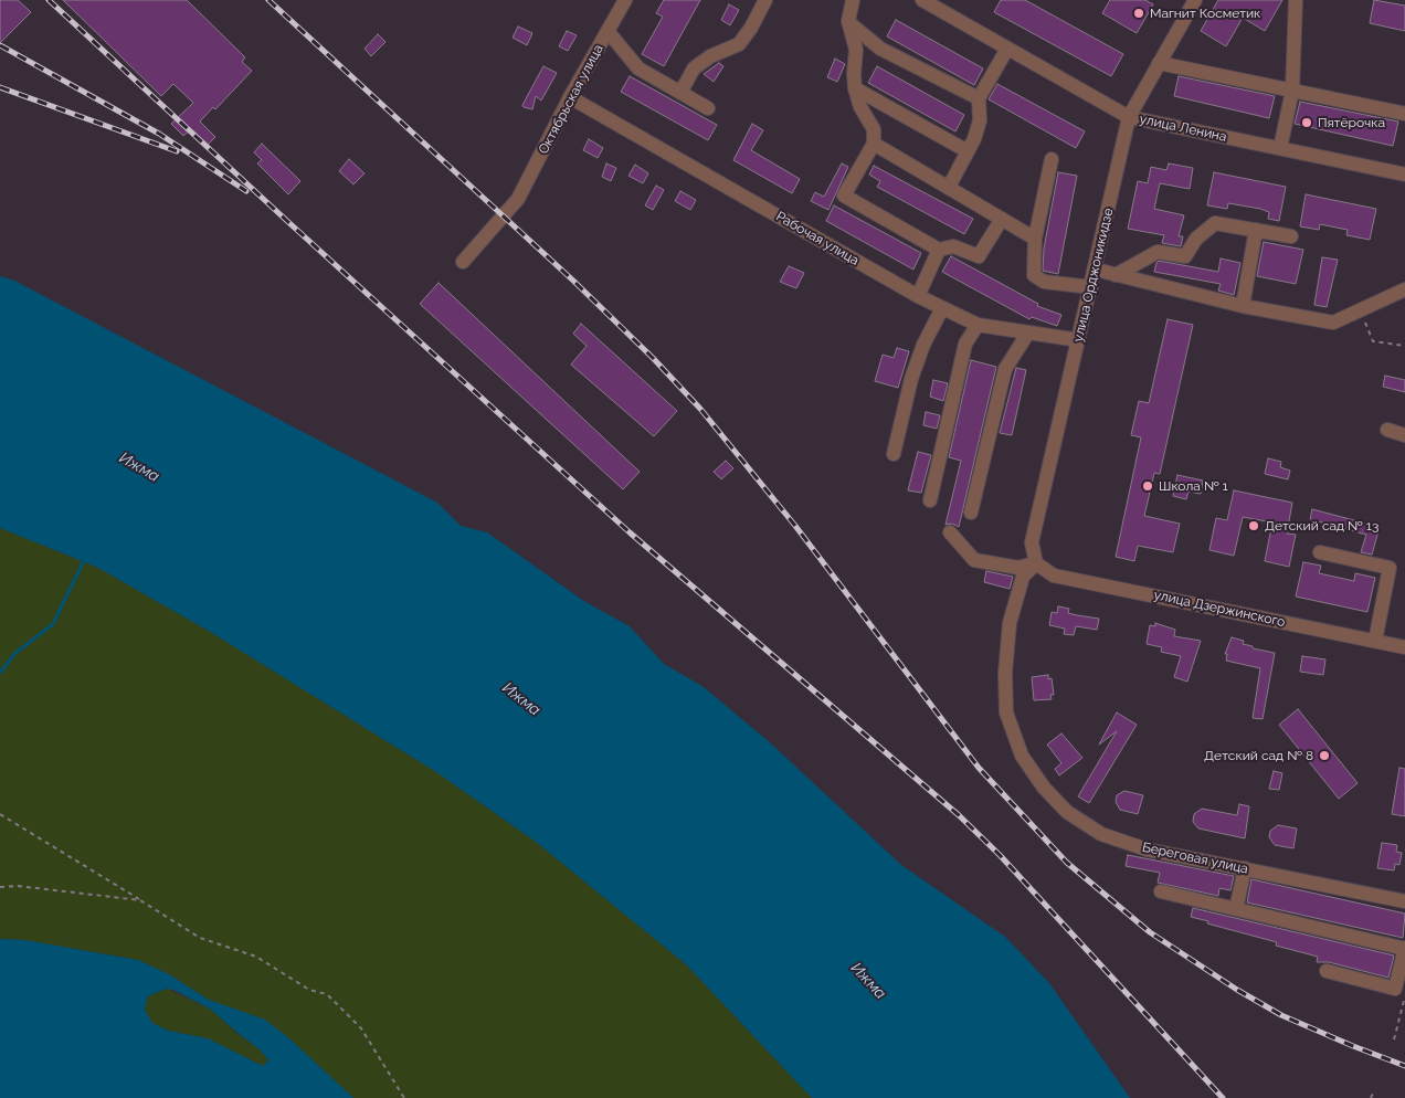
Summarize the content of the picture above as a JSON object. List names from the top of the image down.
{
  "streets": {
    "street": [
      "Октябрьская улица",
      "улица Ленина",
      "Рабочая улица",
      "улица Орджоникидзе",
      "улица Дзержинского",
      "Береговая улица"
    ]
  },
  "crossings": [
    ["Октябрьская улица", "Рабочая улица"],
    ["улица Ленина", "улица Орджоникидзе"],
    ["Рабочая улица", "улица Орджоникидзе"],
    ["улица Орджоникидзе", "улица Дзержинского"],
    ["улица Орджоникидзе", "Береговая улица"],
    ["улица Дзержинского", "Береговая улица"]
  ],
  "water": ["Ижма"],
  "places": [
    "Магнит Косметик",
    "Пятёрочка",
    "Школа № 1",
    "Детский сад № 13",
    "Детский сад № 8"
  ]
}
